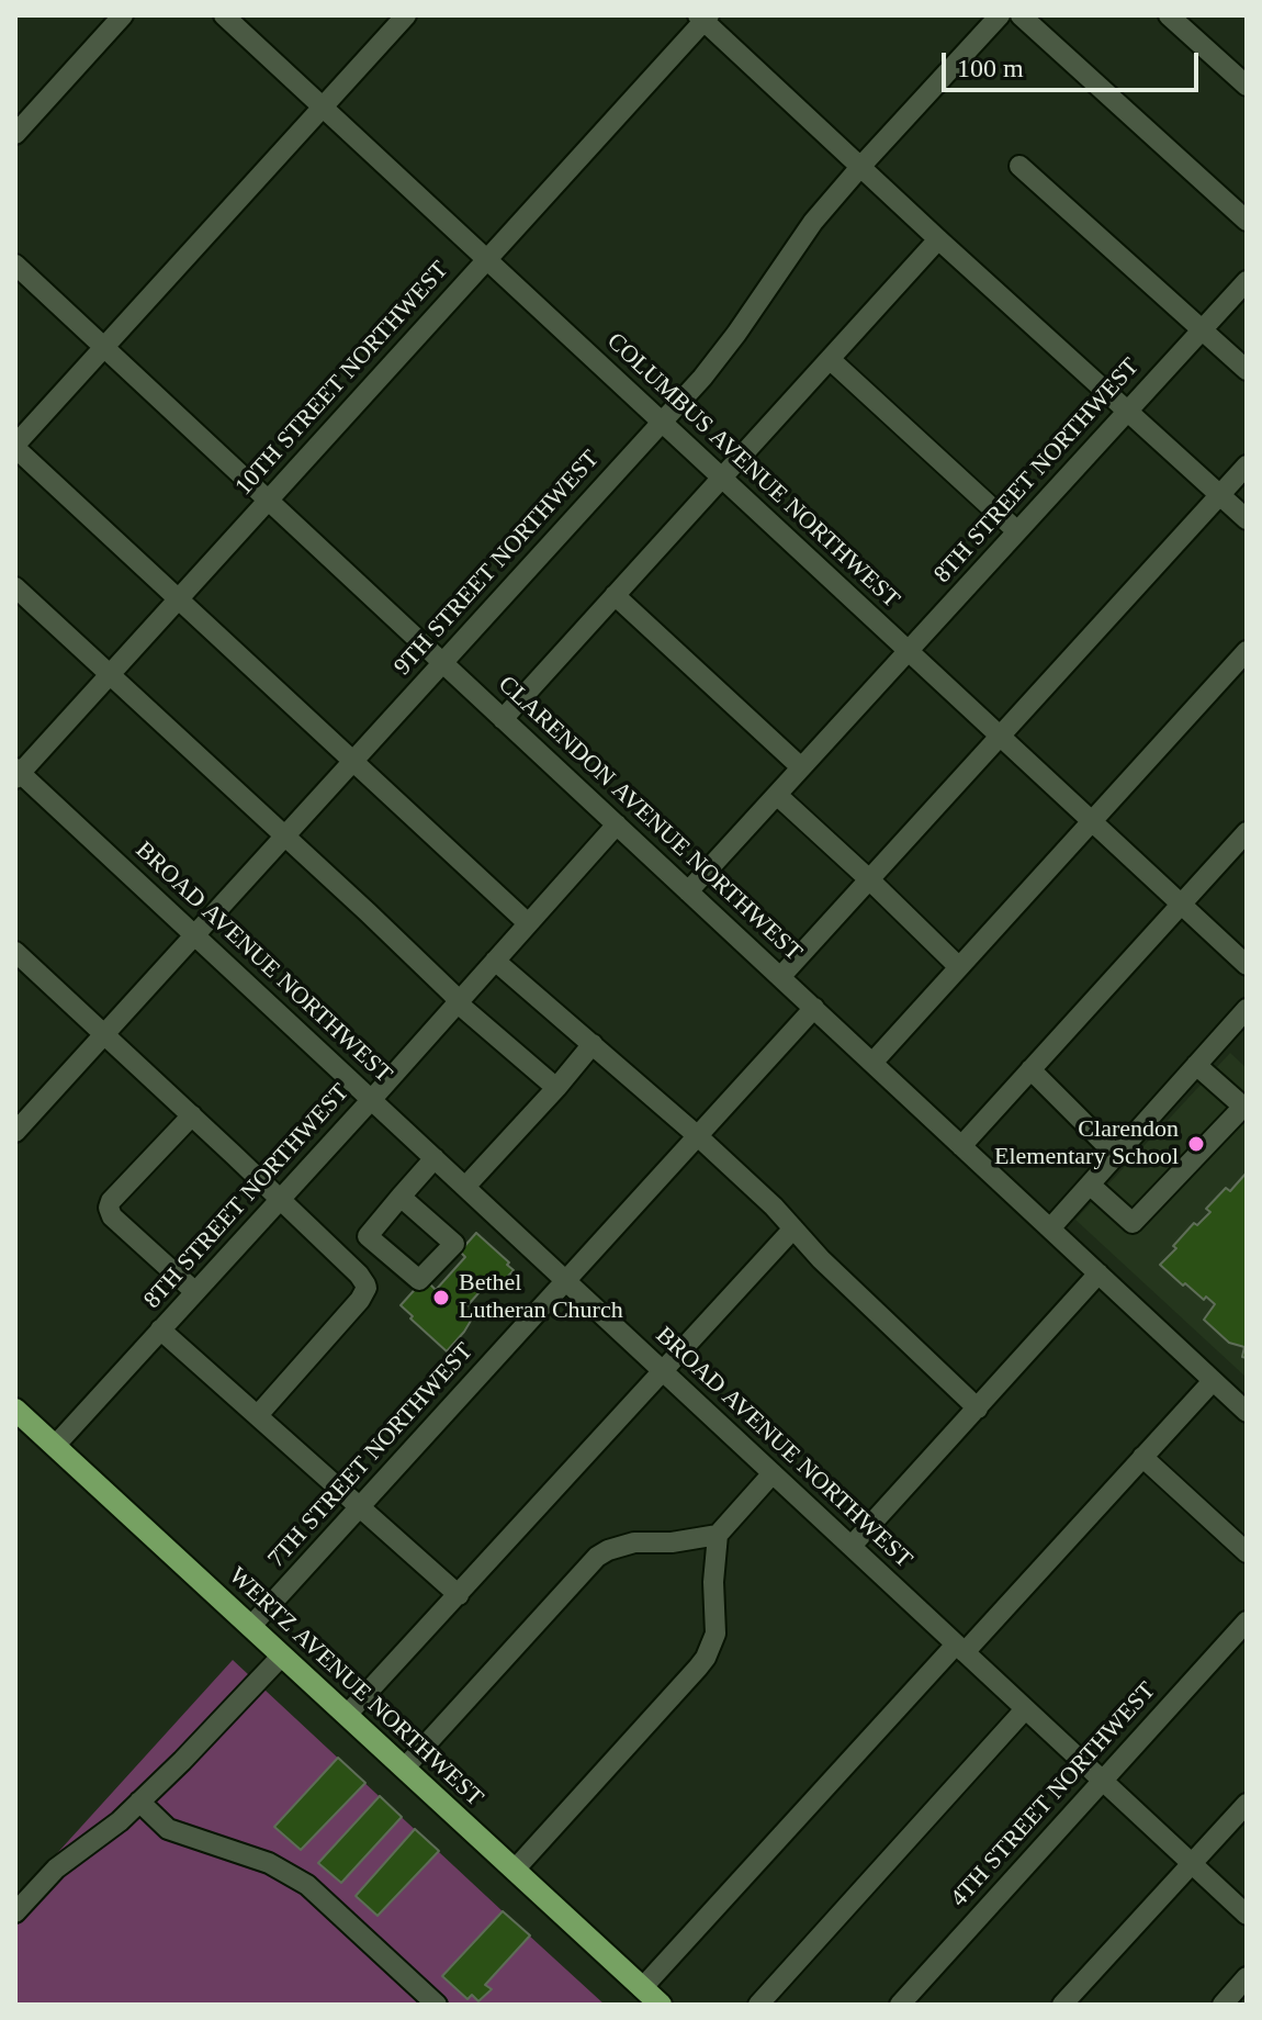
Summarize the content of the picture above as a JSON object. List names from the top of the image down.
{
  "streets": {
    "main road": ["WERTZ AVENUE NORTHWEST"],
    "street": [
      "10TH STREET NORTHWEST",
      "COLUMBUS AVENUE NORTHWEST",
      "8TH STREET NORTHWEST",
      "9TH STREET NORTHWEST",
      "CLARENDON AVENUE NORTHWEST",
      "BROAD AVENUE NORTHWEST",
      "7TH STREET NORTHWEST",
      "4TH STREET NORTHWEST"
    ]
  },
  "crossings": [
    ["10TH STREET NORTHWEST", "COLUMBUS AVENUE NORTHWEST"],
    ["10TH STREET NORTHWEST", "CLARENDON AVENUE NORTHWEST"],
    ["10TH STREET NORTHWEST", "BROAD AVENUE NORTHWEST"],
    ["COLUMBUS AVENUE NORTHWEST", "8TH STREET NORTHWEST"],
    ["COLUMBUS AVENUE NORTHWEST", "9TH STREET NORTHWEST"],
    ["8TH STREET NORTHWEST", "CLARENDON AVENUE NORTHWEST"],
    ["8TH STREET NORTHWEST", "BROAD AVENUE NORTHWEST"],
    ["8TH STREET NORTHWEST", "WERTZ AVENUE NORTHWEST"],
    ["9TH STREET NORTHWEST", "CLARENDON AVENUE NORTHWEST"],
    ["9TH STREET NORTHWEST", "BROAD AVENUE NORTHWEST"],
    ["CLARENDON AVENUE NORTHWEST", "7TH STREET NORTHWEST"],
    ["BROAD AVENUE NORTHWEST", "7TH STREET NORTHWEST"],
    ["BROAD AVENUE NORTHWEST", "4TH STREET NORTHWEST"],
    ["7TH STREET NORTHWEST", "WERTZ AVENUE NORTHWEST"]
  ],
  "places": ["Clarendon Elementary School", "Bethel Lutheran Church"],
  "scale_bar": "100 m"
}
